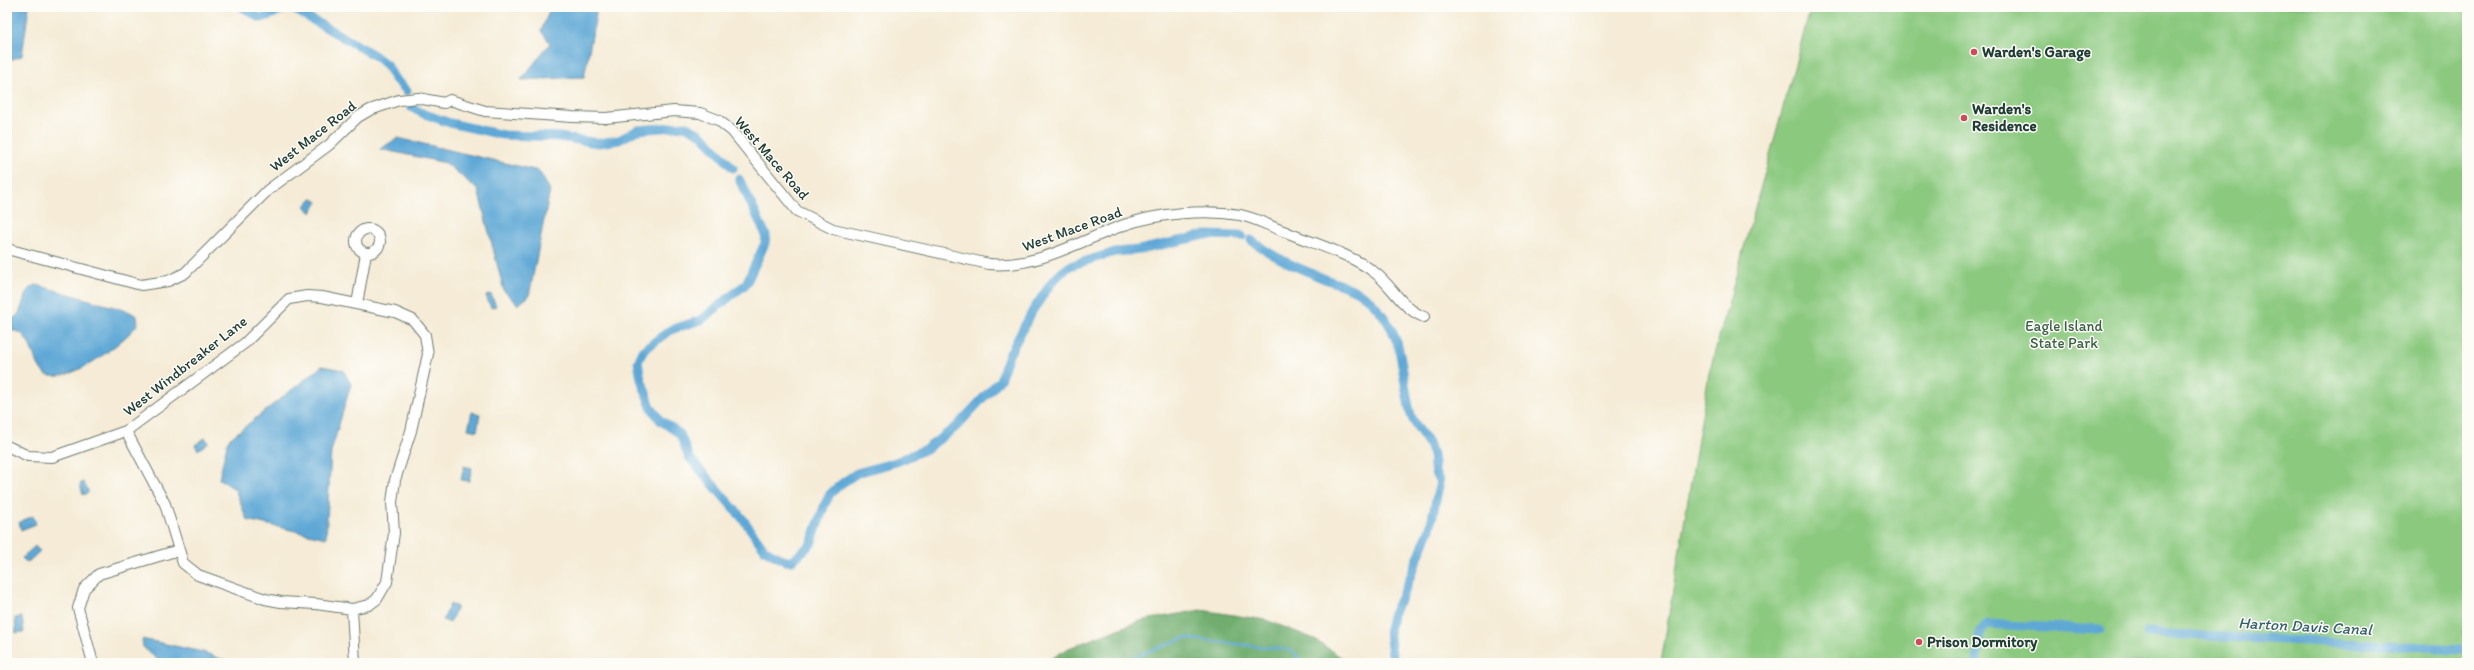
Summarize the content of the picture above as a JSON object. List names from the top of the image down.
{
  "streets": {
    "street": ["West Mace Road", "West Windbreaker Lane"]
  },
  "water": ["Harton Davis Canal"],
  "parks": ["Eagle Island State Park"],
  "places": ["Warden's Garage", "Warden's Residence", "Prison Dormitory"]
}
